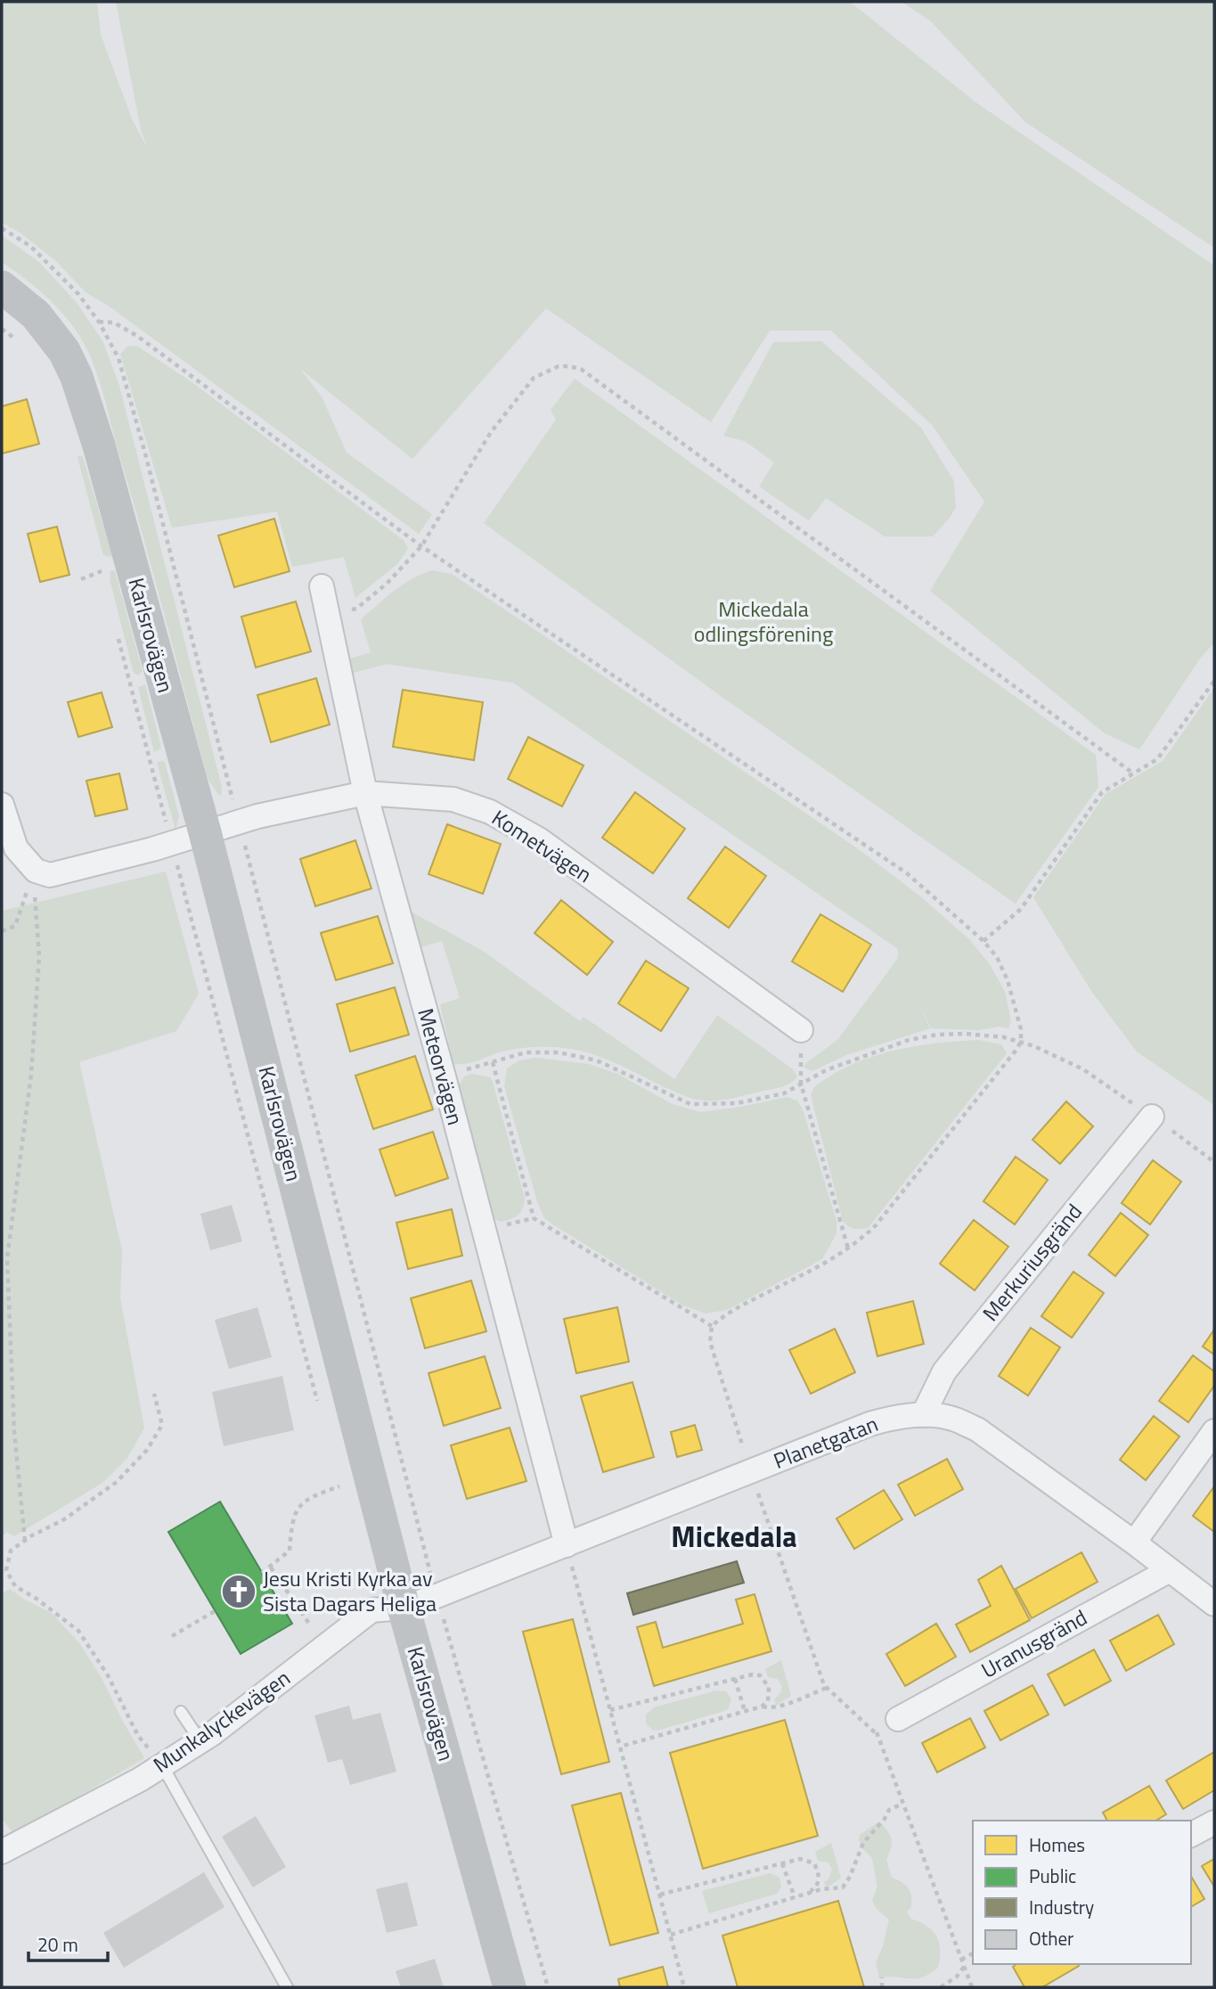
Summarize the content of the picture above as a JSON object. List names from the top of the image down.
{
  "streets": {
    "street": [
      "Karlsrovägen",
      "Kometvägen",
      "Meteorvägen",
      "Merkuriusgränd",
      "Planetgatan",
      "Uranusgränd",
      "Munkalyckevägen"
    ]
  },
  "crossings": [
    ["Karlsrovägen", "Kometvägen"],
    ["Karlsrovägen", "Planetgatan"],
    ["Karlsrovägen", "Munkalyckevägen"],
    ["Kometvägen", "Meteorvägen"],
    ["Meteorvägen", "Planetgatan"],
    ["Merkuriusgränd", "Planetgatan"],
    ["Planetgatan", "Uranusgränd"],
    ["Planetgatan", "Munkalyckevägen"]
  ],
  "districts": ["Mickedala"],
  "parks": ["Mickedala odlingsförening"],
  "places": {
    "church": ["Jesu Kristi Kyrka av Sista Dagars Heliga"]
  },
  "legend": [
    "Homes",
    "Public",
    "Industry",
    "Other"
  ],
  "scale_bar": "20 m"
}
